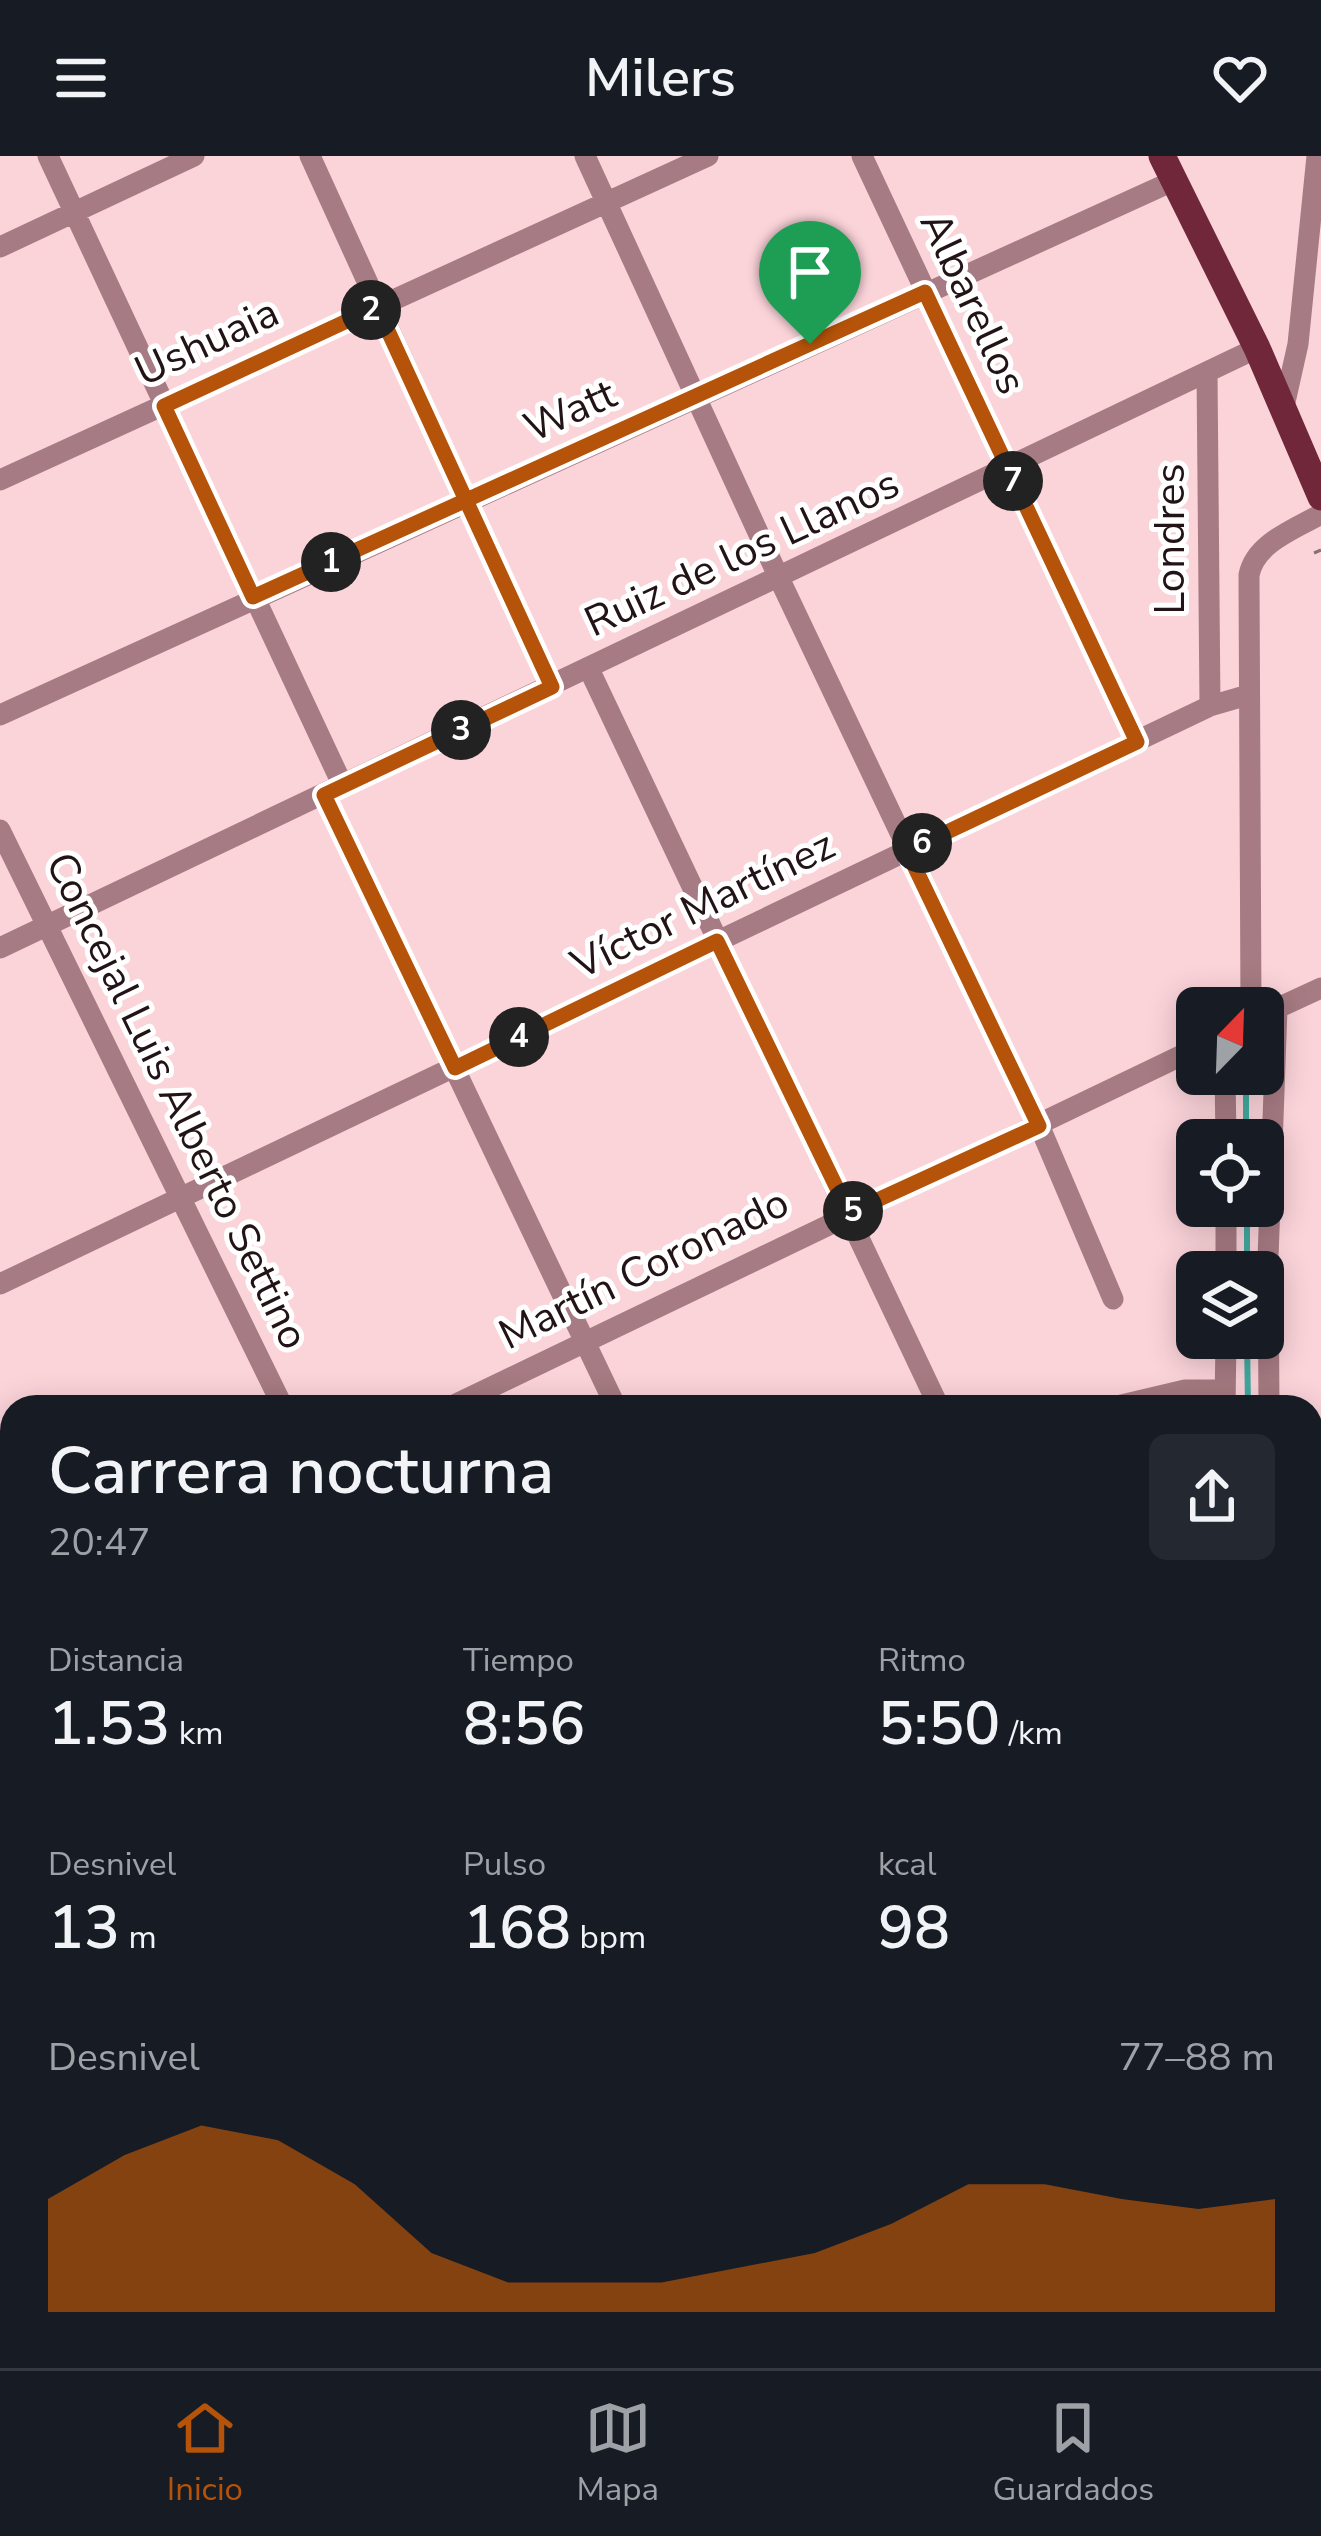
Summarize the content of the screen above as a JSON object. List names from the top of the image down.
{
  "streets": {
    "street": [
      "Albarellos",
      "Ushuaia",
      "Watt",
      "Londres",
      "Ruiz de los Llanos",
      "Víctor Martínez",
      "Concejal Luis Alberto Settino",
      "Martín Coronado"
    ]
  },
  "crossings": [
    ["Albarellos", "Watt"],
    ["Albarellos", "Ruiz de los Llanos"],
    ["Albarellos", "Víctor Martínez"],
    ["Londres", "Ruiz de los Llanos"],
    ["Londres", "Víctor Martínez"],
    ["Ruiz de los Llanos", "Concejal Luis Alberto Settino"],
    ["Víctor Martínez", "Concejal Luis Alberto Settino"]
  ],
  "north": "top right",
  "page": {
    "header": "Milers",
    "pins": [
      "2",
      "7",
      "1",
      "3",
      "6",
      "4",
      "5"
    ],
    "heading": ["Carrera nocturna", "20:47"],
    "stats": [
      ["Distancia", "1.53 km"],
      ["Tiempo", "8:56"],
      ["Ritmo", "5:50 /km"],
      ["Desnivel", "13 m"],
      ["Pulso", "168 bpm"],
      ["kcal", "98"]
    ],
    "chart": ["Desnivel", "77–88 m"],
    "tabs": ["Inicio", "Mapa", "Guardados"]
  }
}
